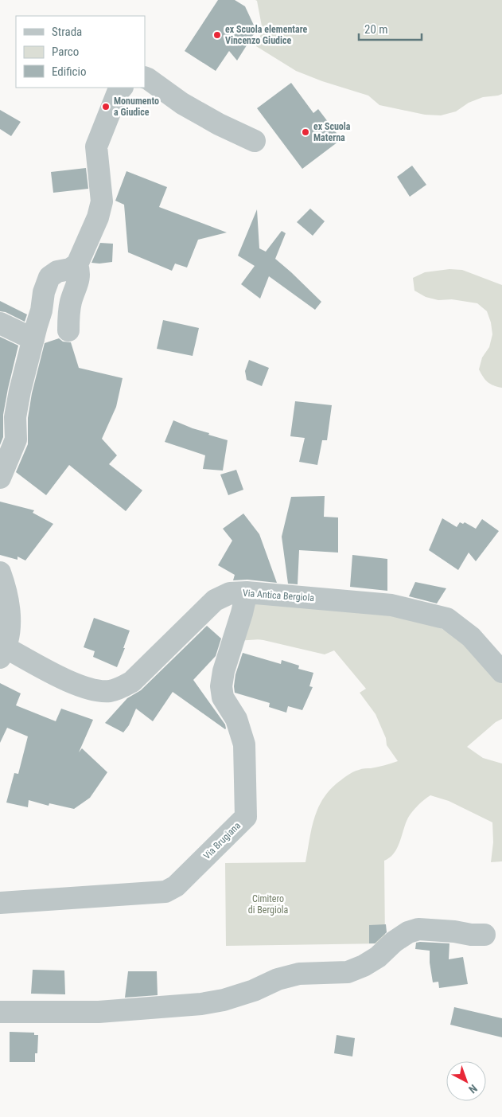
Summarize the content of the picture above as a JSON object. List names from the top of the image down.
{
  "streets": {
    "street": ["Via Antica Bergiola", "Via Brugiana"]
  },
  "crossings": [
    ["Via Antica Bergiola", "Via Brugiana"]
  ],
  "parks": ["Cimitero di Bergiola"],
  "places": ["ex Scuola elementare Vincenzo Giudice", "Monumento a Giudice", "ex Scuola Materna"],
  "legend": ["Strada", "Parco", "Edificio"],
  "scale_bar": "20 m",
  "north": "bottom right"
}
